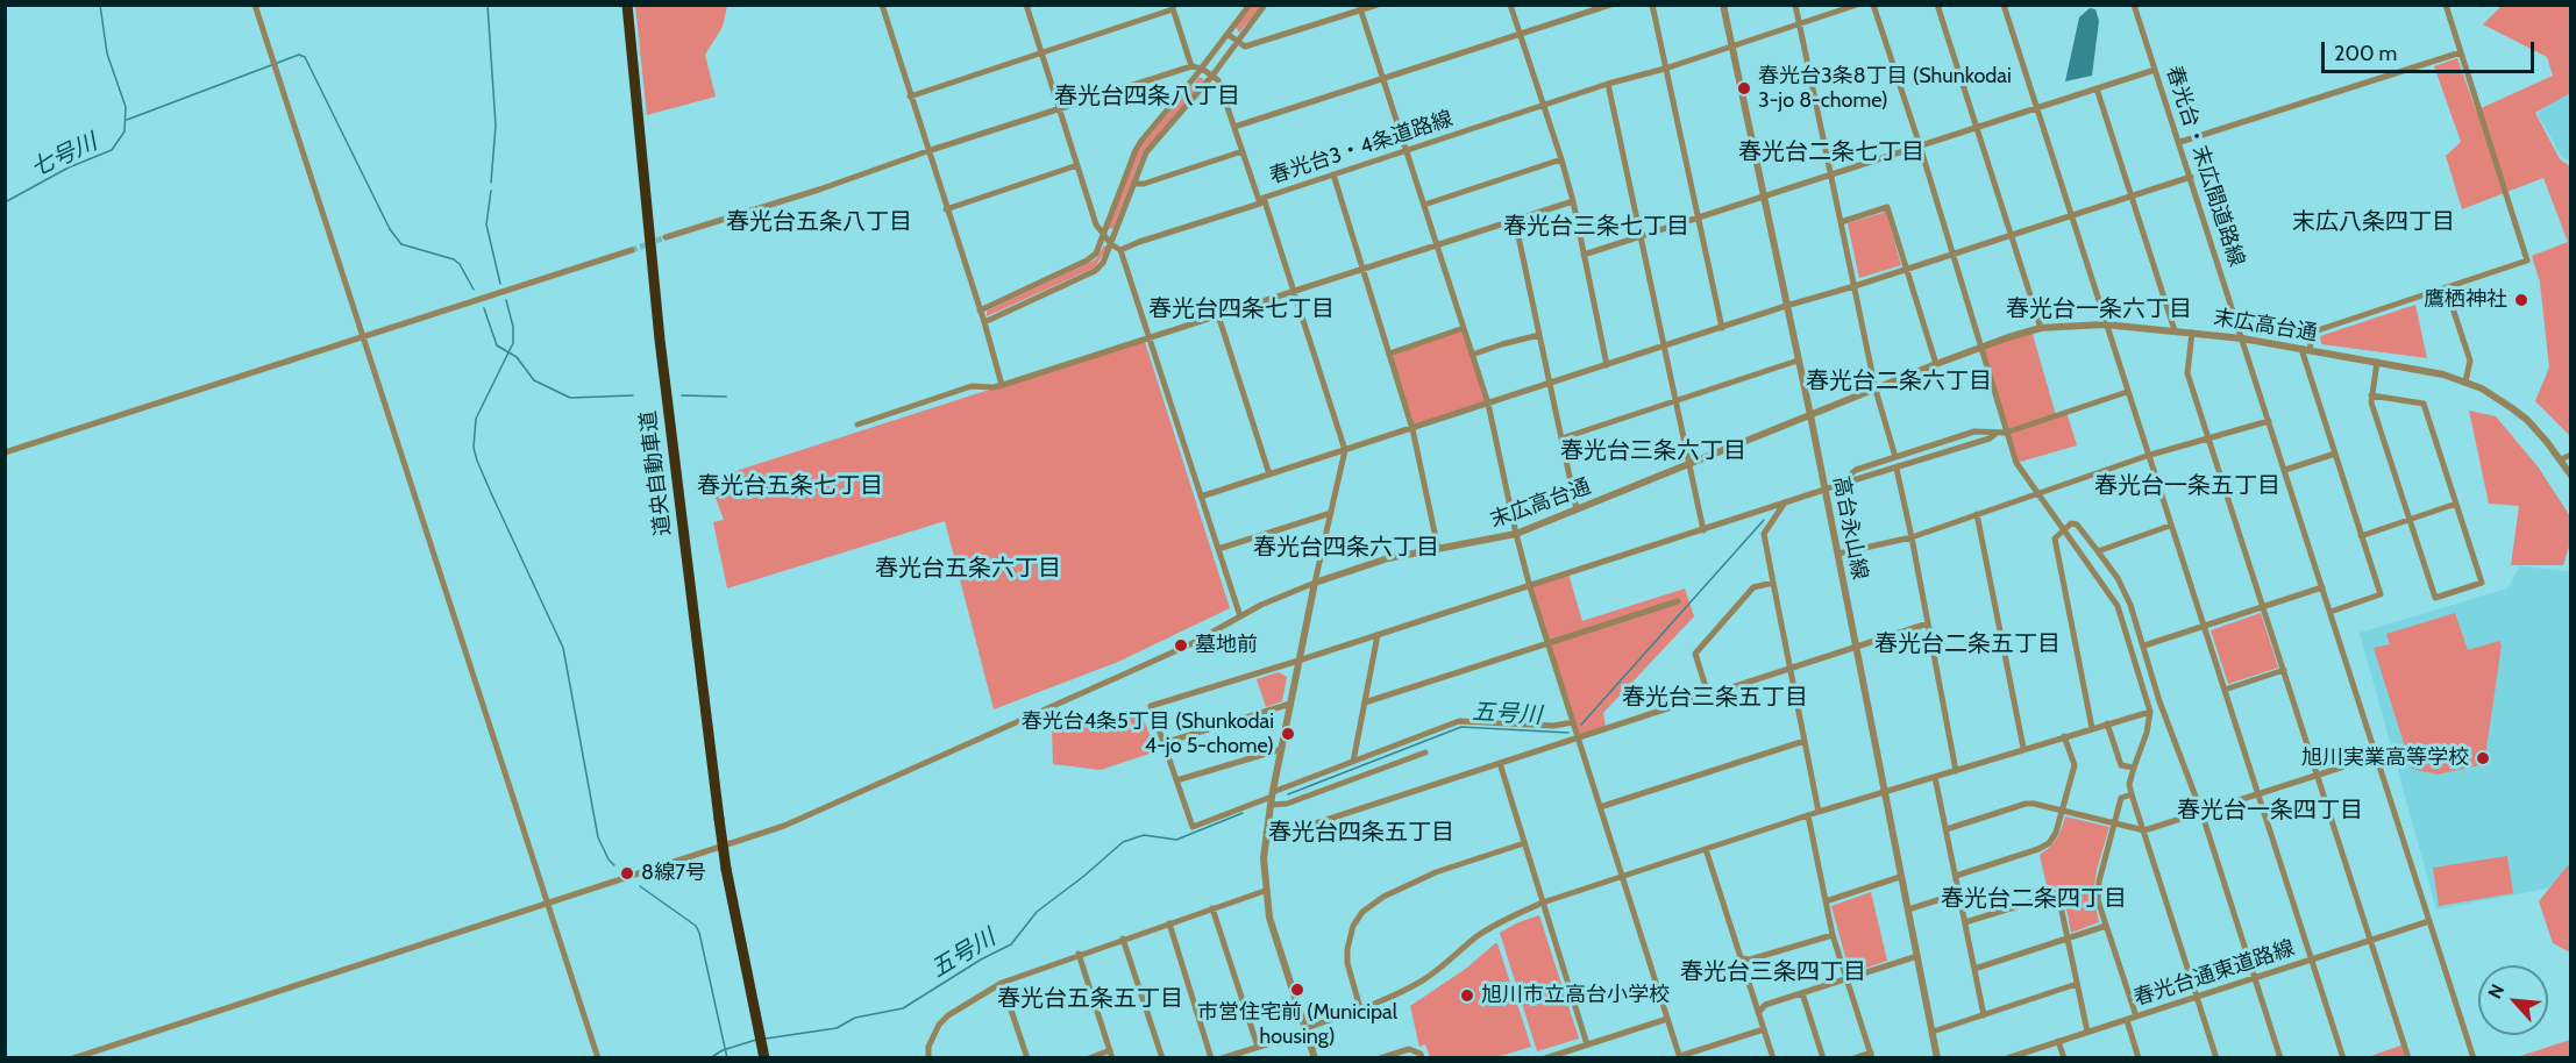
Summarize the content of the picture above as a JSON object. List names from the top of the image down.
{
  "streets": {
    "highway": ["道央自動車道"],
    "street": [
      "春光台3・4条道路線",
      "春光台・末広間道路線",
      "末広高台通",
      "高台永山線",
      "春光台通東道路線"
    ]
  },
  "crossings": [
    ["春光台3・4条道路線", "高台永山線"],
    ["春光台・末広間道路線", "末広高台通"],
    ["春光台・末広間道路線", "春光台通東道路線"],
    ["末広高台通", "高台永山線"]
  ],
  "districts": [
    "春光台四条八丁目",
    "春光台二条七丁目",
    "春光台五条八丁目",
    "末広八条四丁目",
    "春光台三条七丁目",
    "春光台四条七丁目",
    "春光台一条六丁目",
    "春光台二条六丁目",
    "春光台三条六丁目",
    "春光台五条七丁目",
    "春光台一条五丁目",
    "春光台四条六丁目",
    "春光台五条六丁目",
    "春光台二条五丁目",
    "春光台三条五丁目",
    "春光台一条四丁目",
    "春光台四条五丁目",
    "春光台二条四丁目",
    "春光台三条四丁目",
    "春光台五条五丁目"
  ],
  "water": ["七号川", "五号川"],
  "places": [
    "春光台3条8丁目 (Shunkodai 3-jo 8-chome)",
    "鷹栖神社",
    "墓地前",
    "春光台4条5丁目 (Shunkodai 4-jo 5-chome)",
    "旭川実業高等学校",
    "8線7号",
    "市営住宅前 (Municipal housing)",
    "旭川市立高台小学校"
  ],
  "scale_bar": "200 m",
  "north": "top left"
}
